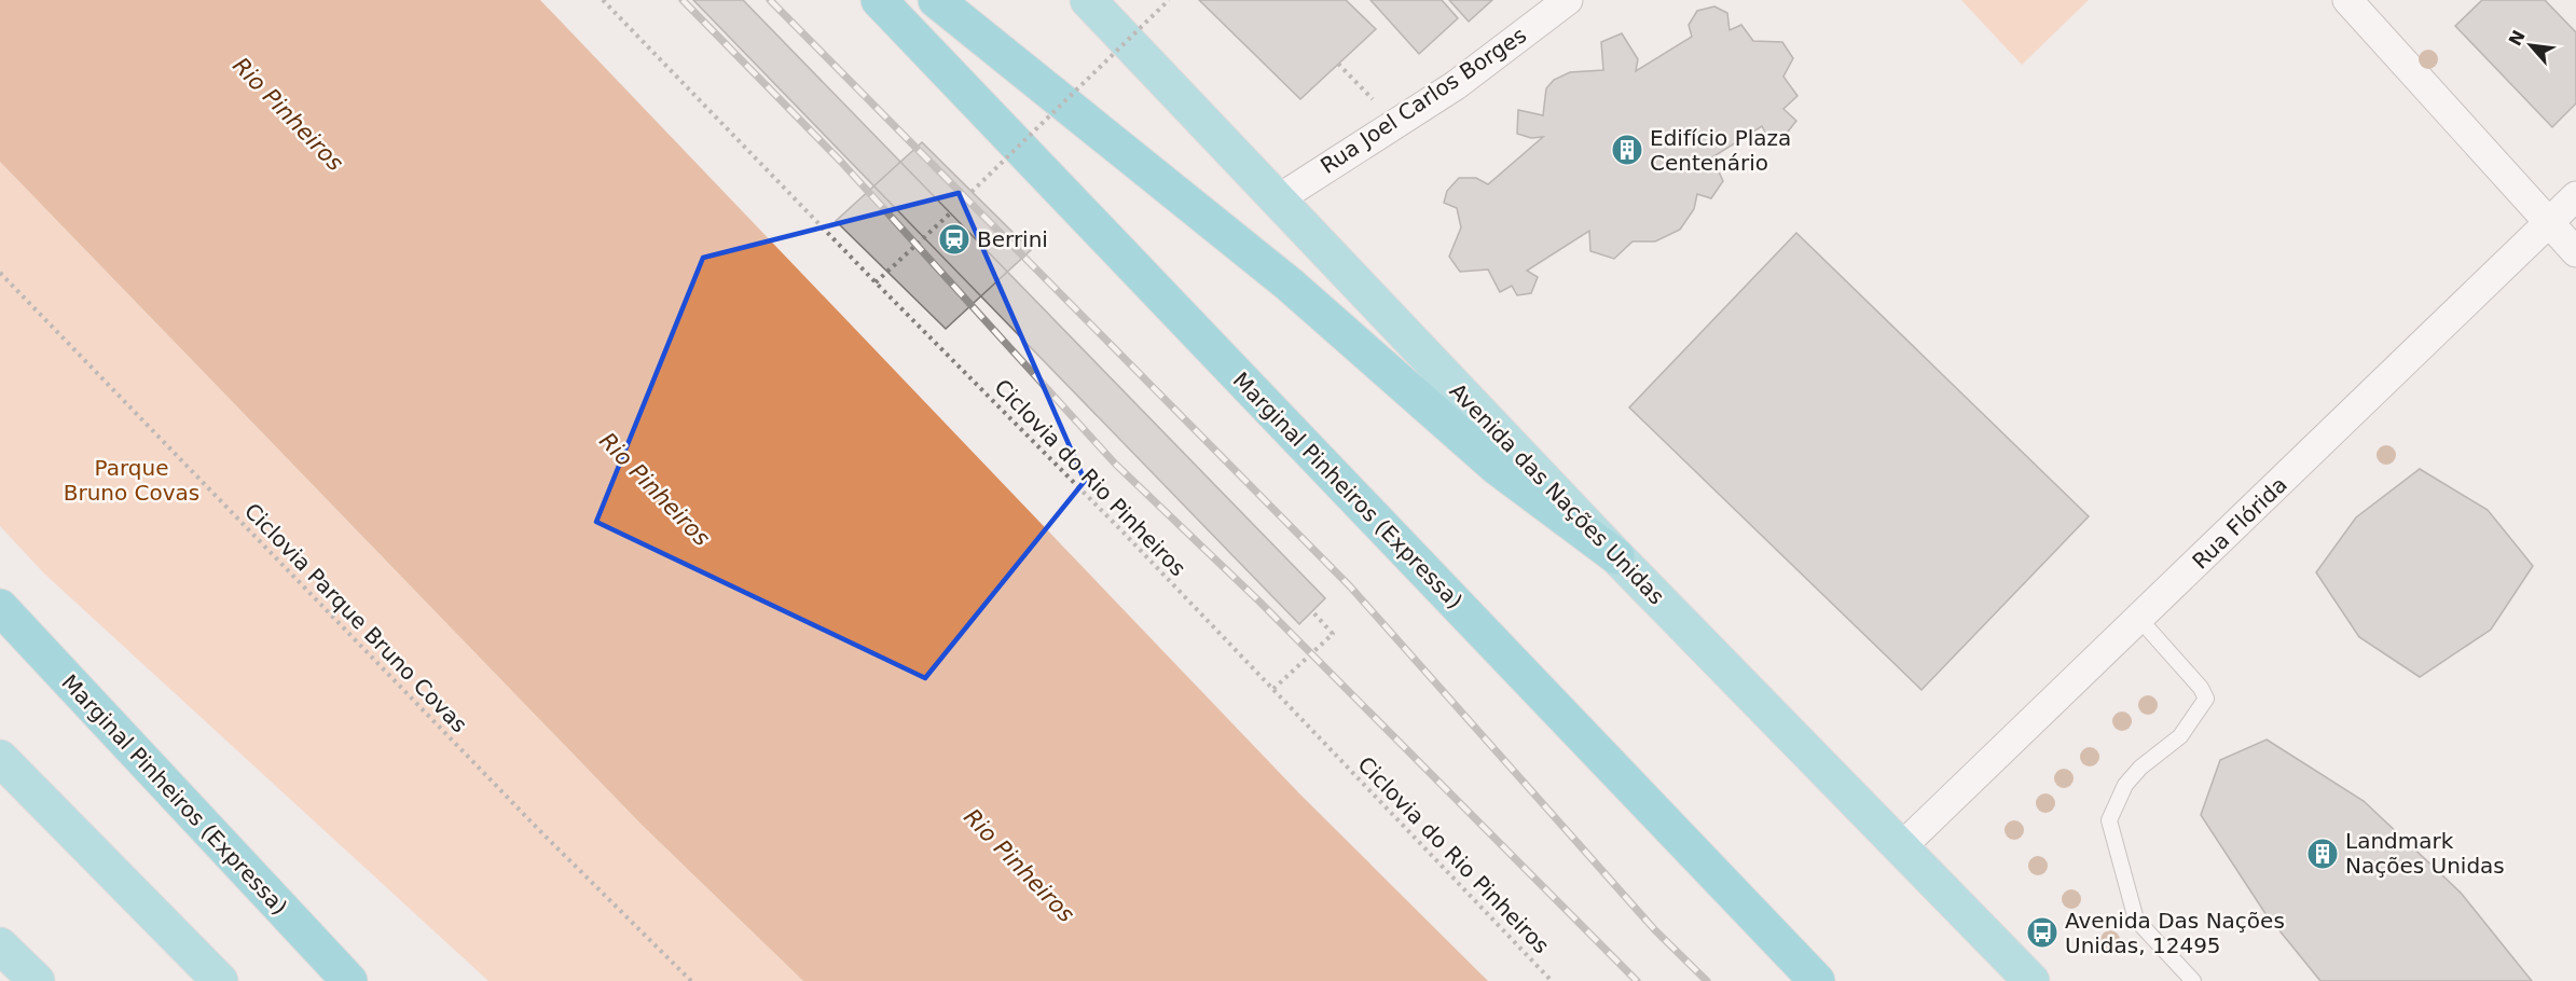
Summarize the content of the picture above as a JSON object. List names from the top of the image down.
{
  "streets": {
    "highway": ["Marginal Pinheiros (Expressa)", "Avenida das Nações Unidas"],
    "street": ["Rua Joel Carlos Borges", "Rua Flórida"],
    "path": ["Ciclovia do Rio Pinheiros", "Ciclovia Parque Bruno Covas"]
  },
  "crossings": [
    ["Rua Joel Carlos Borges", "Avenida das Nações Unidas"],
    ["Avenida das Nações Unidas", "Rua Flórida"]
  ],
  "water": ["Rio Pinheiros"],
  "parks": ["Parque Bruno Covas"],
  "places": {
    "building": ["Edifício Plaza Centenário", "Landmark Nações Unidas"],
    "station": ["Berrini"],
    "bus stop": ["Avenida Das Nações Unidas, 12495"]
  },
  "north": "top left"
}
